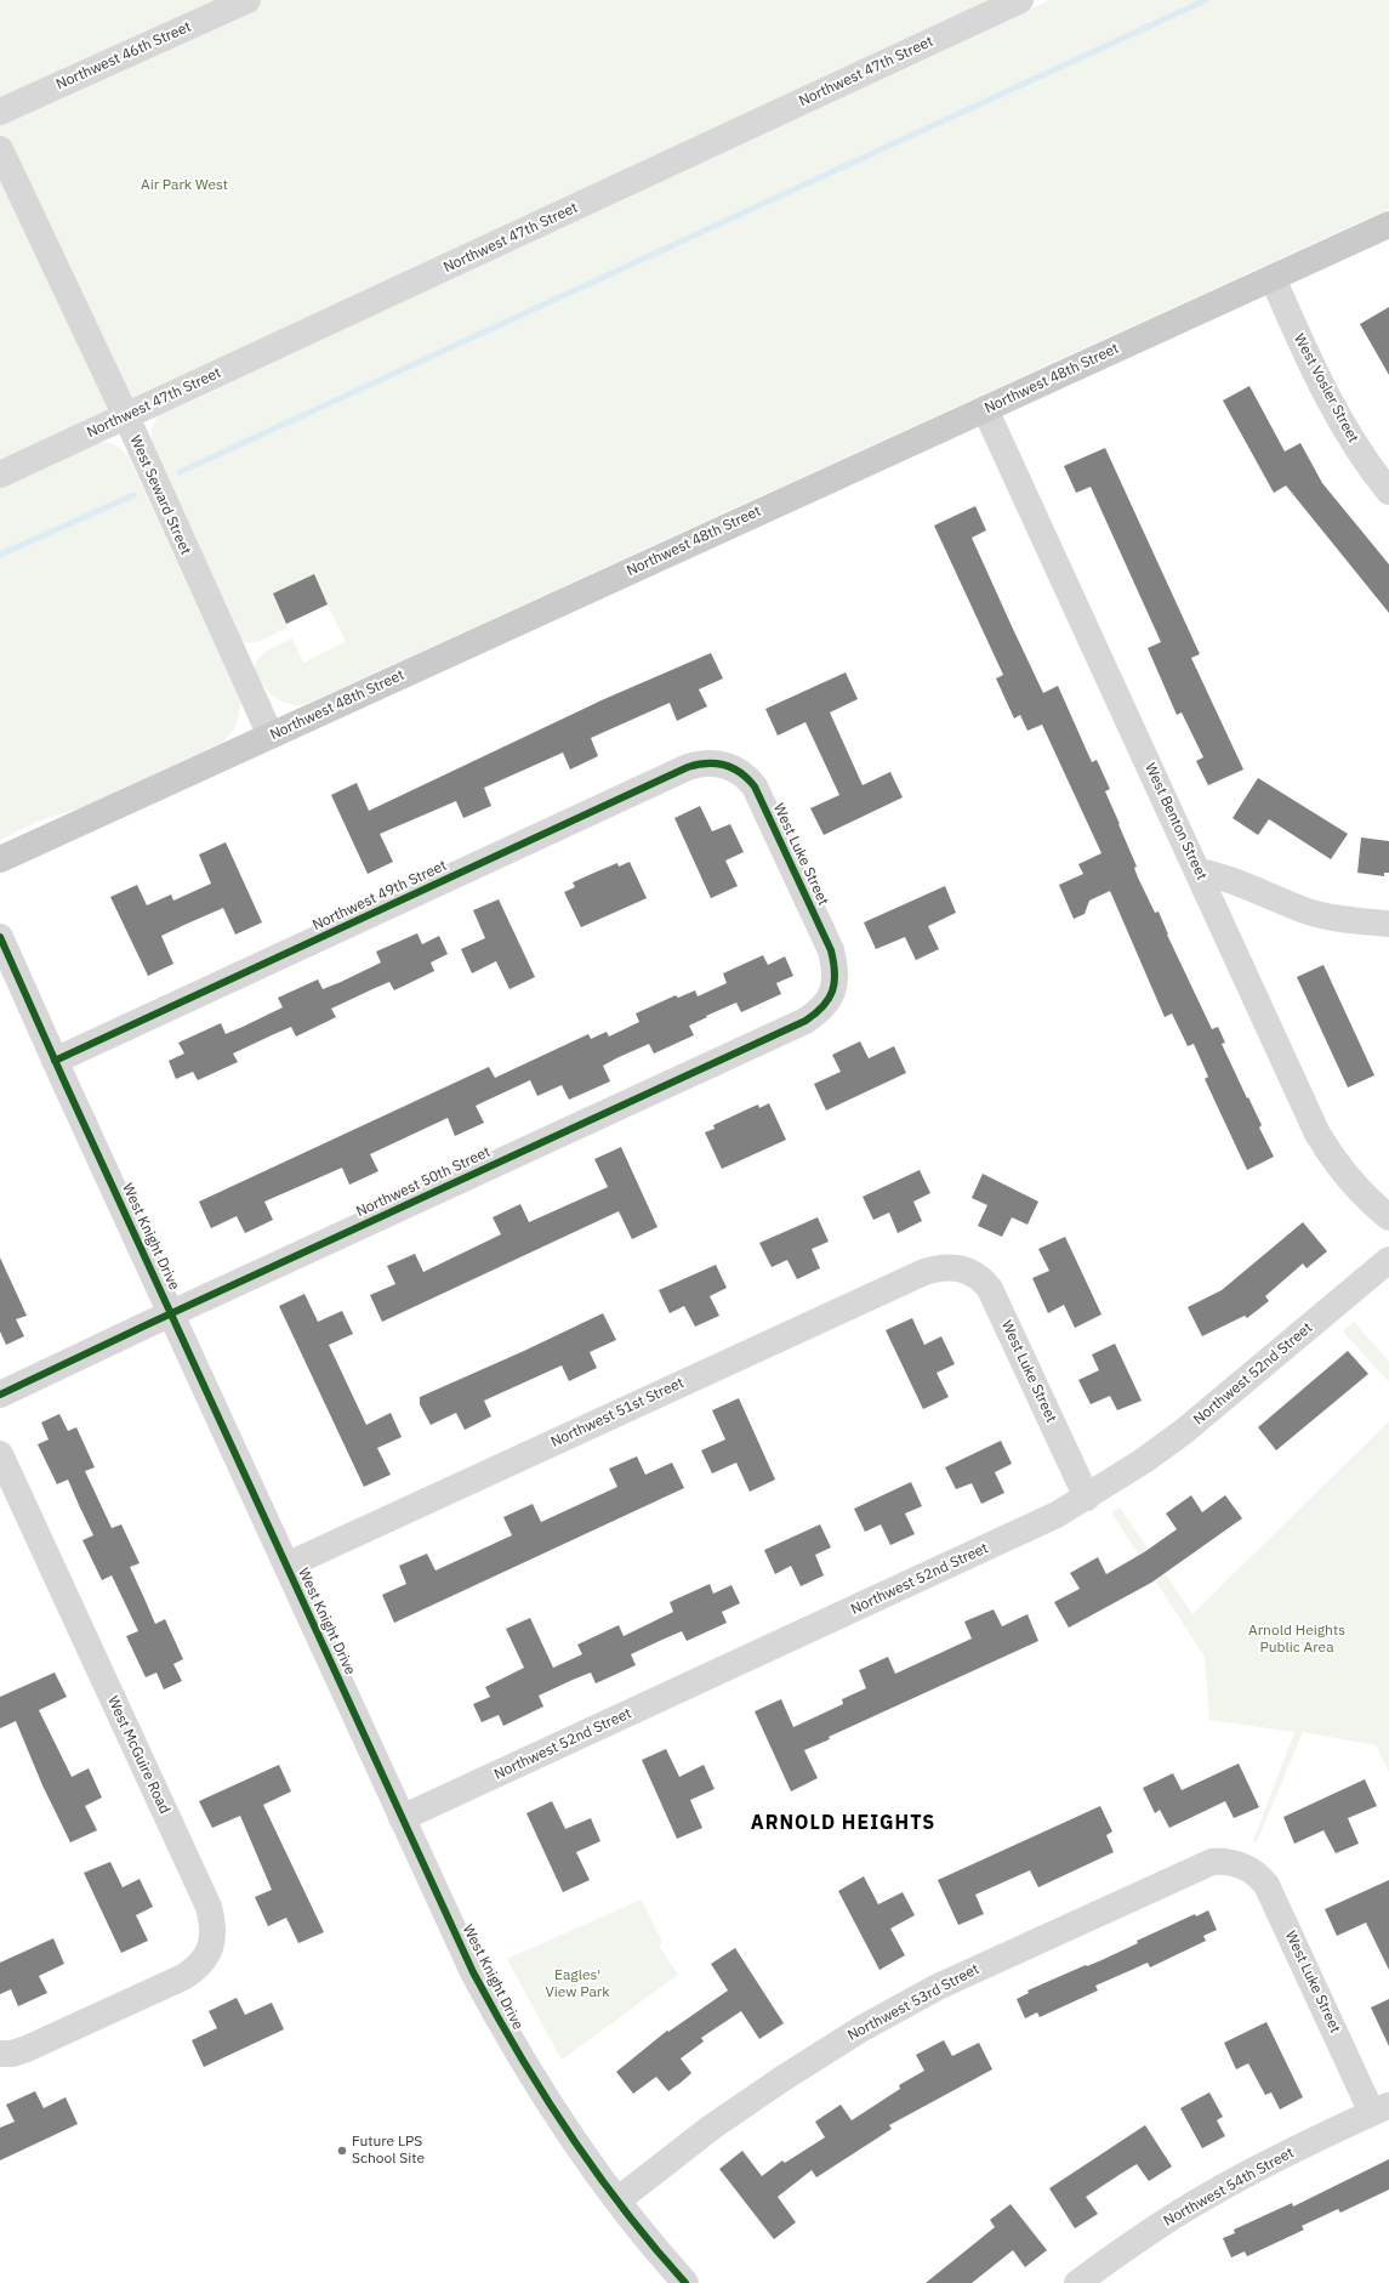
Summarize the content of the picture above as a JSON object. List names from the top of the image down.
{
  "streets": {
    "main road": ["Northwest 48th Street"],
    "street": [
      "Northwest 46th Street",
      "Northwest 47th Street",
      "West Vosler Street",
      "West Seward Street",
      "West Benton Street",
      "West Luke Street",
      "Northwest 49th Street",
      "Northwest 50th Street",
      "West Knight Drive",
      "Northwest 52nd Street",
      "Northwest 51st Street",
      "West McGuire Road",
      "Northwest 53rd Street",
      "Northwest 54th Street"
    ]
  },
  "crossings": [
    ["Northwest 47th Street", "West Seward Street"],
    ["Northwest 48th Street", "West Vosler Street"],
    ["Northwest 48th Street", "West Seward Street"],
    ["Northwest 48th Street", "West Benton Street"],
    ["West Luke Street", "Northwest 49th Street"],
    ["West Luke Street", "Northwest 50th Street"],
    ["West Luke Street", "Northwest 52nd Street"],
    ["West Luke Street", "Northwest 51st Street"],
    ["West Luke Street", "Northwest 53rd Street"],
    ["West Luke Street", "Northwest 54th Street"],
    ["Northwest 49th Street", "West Knight Drive"],
    ["Northwest 50th Street", "West Knight Drive"],
    ["West Knight Drive", "Northwest 52nd Street"],
    ["West Knight Drive", "Northwest 51st Street"],
    ["West Knight Drive", "Northwest 53rd Street"]
  ],
  "districts": ["ARNOLD HEIGHTS"],
  "parks": ["Air Park West", "Arnold Heights Public Area", "Eagles' View Park"],
  "places": ["Future LPS School Site"]
}
